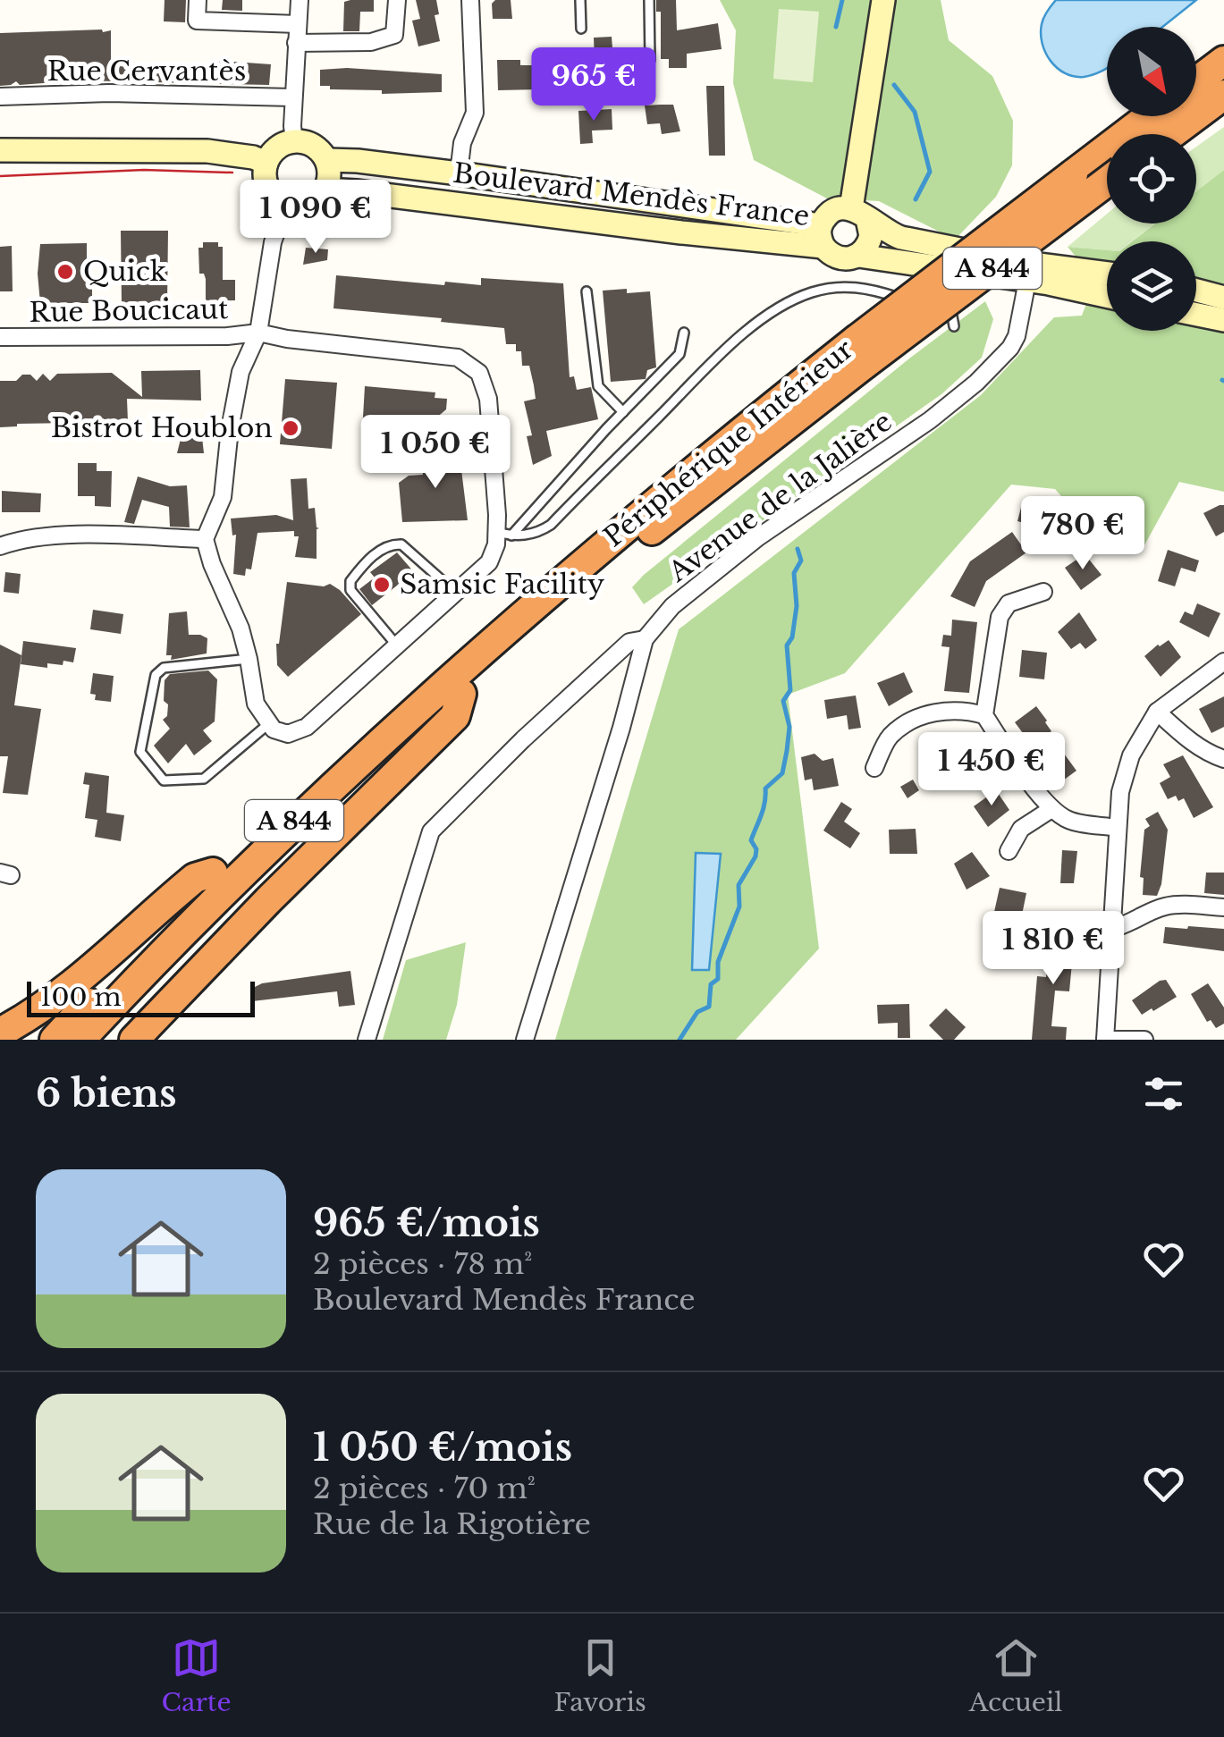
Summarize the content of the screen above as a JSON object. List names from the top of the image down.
{
  "streets": {
    "highway": ["A 844", "Périphérique Intérieur"],
    "main road": ["Boulevard Mendès France"],
    "street": ["Rue Cervantès", "Rue Boucicaut", "Avenue de la Jalière"]
  },
  "crossings": [
    ["A 844", "Périphérique Intérieur"]
  ],
  "places": ["Quick", "Bistrot Houblon", "Samsic Facility"],
  "scale_bar": "100 m",
  "north": "bottom right",
  "page": {
    "price": [
      "965 €",
      "1 090 €",
      "1 050 €",
      "780 €",
      "1 450 €",
      "1 810 €"
    ],
    "scale": "100 m",
    "heading": "6 biens",
    "list": [
      {
        "name": "965 €/mois",
        "note": "2 pièces · 78 m² · Boulevard Mendès France"
      },
      {
        "name": "1 050 €/mois",
        "note": "2 pièces · 70 m² · Rue de la Rigotière"
      }
    ],
    "tabs": ["Carte", "Favoris", "Accueil"]
  }
}
